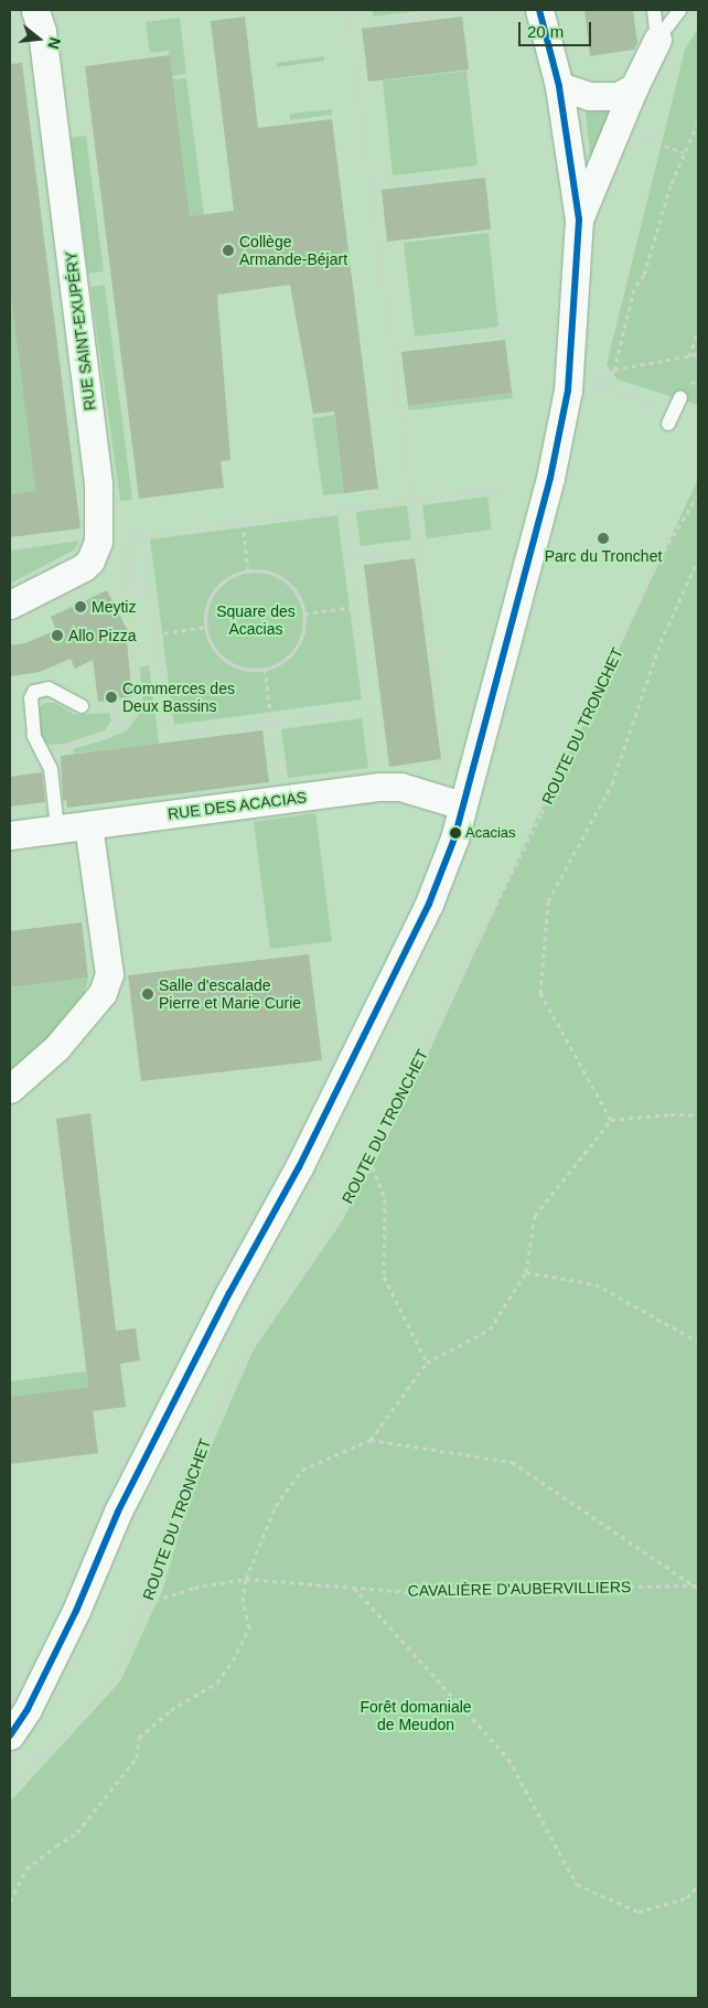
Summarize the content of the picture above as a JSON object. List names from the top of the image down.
{
  "streets": {
    "street": ["RUE SAINT-EXUPÉRY", "RUE DES ACACIAS"],
    "path": ["ROUTE DU TRONCHET", "CAVALIÈRE D'AUBERVILLIERS"]
  },
  "crossings": [
    ["ROUTE DU TRONCHET", "CAVALIÈRE D'AUBERVILLIERS"]
  ],
  "parks": ["Square des Acacias", "Forêt domaniale de Meudon"],
  "places": [
    "Collège Armande-Béjart",
    "Parc du Tronchet",
    "Meytiz",
    "Allo Pizza",
    "Commerces des Deux Bassins",
    "Acacias",
    "Salle d'escalade Pierre et Marie Curie"
  ],
  "scale_bar": "20 m",
  "north": "right"
}
